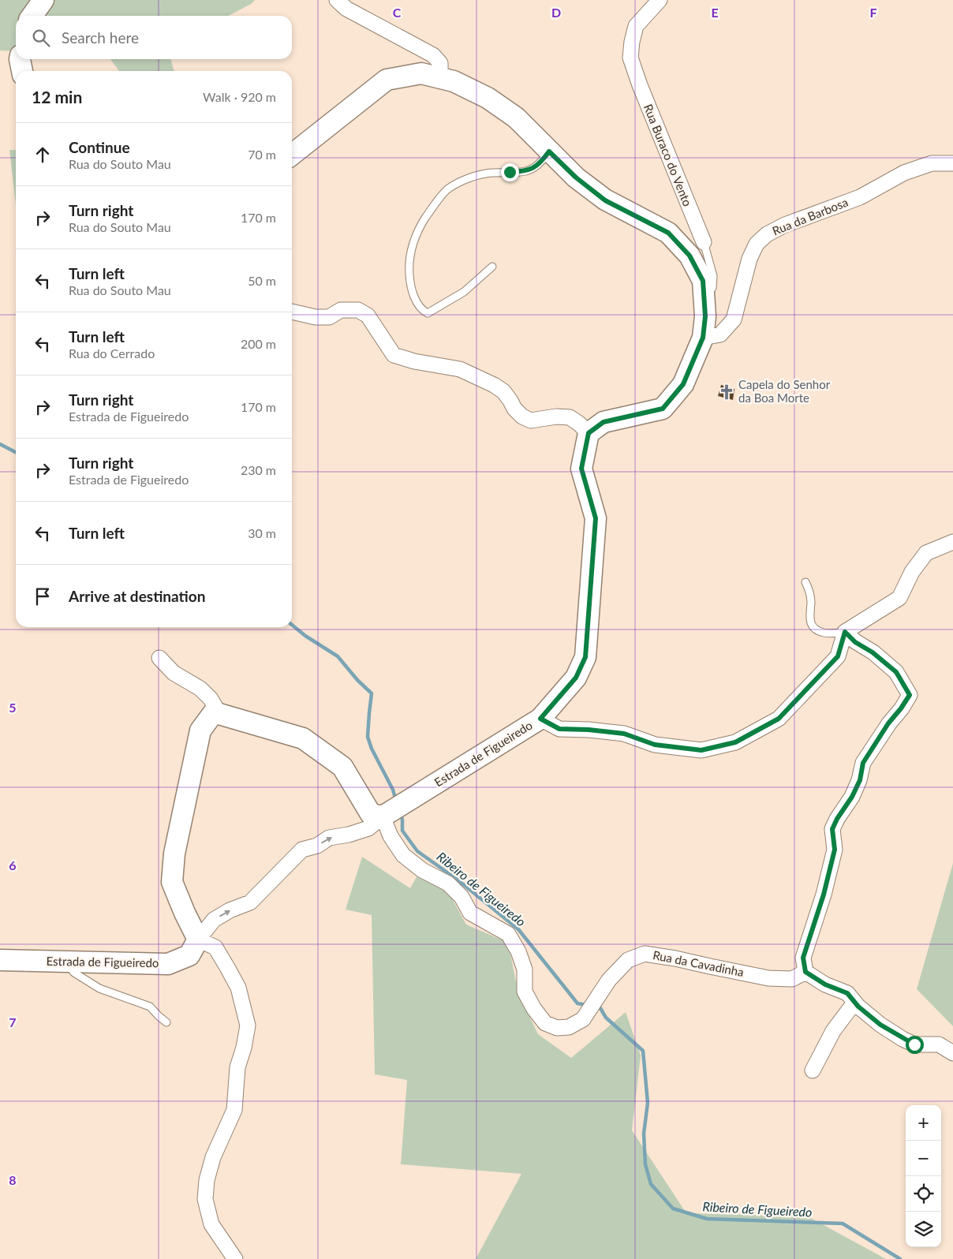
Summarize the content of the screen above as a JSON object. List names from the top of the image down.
{
  "streets": {
    "street": [
      "Rua Buraco do Vento",
      "Rua da Barbosa",
      "Estrada de Figueiredo",
      "Rua da Cavadinha"
    ]
  },
  "crossings": [
    ["Estrada de Figueiredo", "Rua da Cavadinha"]
  ],
  "water": ["Ribeiro de Figueiredo"],
  "places": {
    "church": ["Capela do Senhor da Boa Morte"]
  },
  "page": {
    "search": "Search here",
    "heading": ["12 min", "Walk · 920 m"],
    "list": [
      ["Continue", "Rua do Souto Mau", "70 m"],
      ["Turn right", "Rua do Souto Mau", "170 m"],
      ["Turn left", "Rua do Souto Mau", "50 m"],
      ["Turn left", "Rua do Cerrado", "200 m"],
      ["Turn right", "Estrada de Figueiredo", "170 m"],
      ["Turn right", "Estrada de Figueiredo", "230 m"],
      ["Turn left", "30 m"],
      "Arrive at destination"
    ],
    "map_buttons": ["+", "−"]
  },
  "grid": {
    "columns": [
      "C",
      "D",
      "E",
      "F"
    ],
    "rows": [
      "5",
      "6",
      "7",
      "8"
    ]
  }
}
